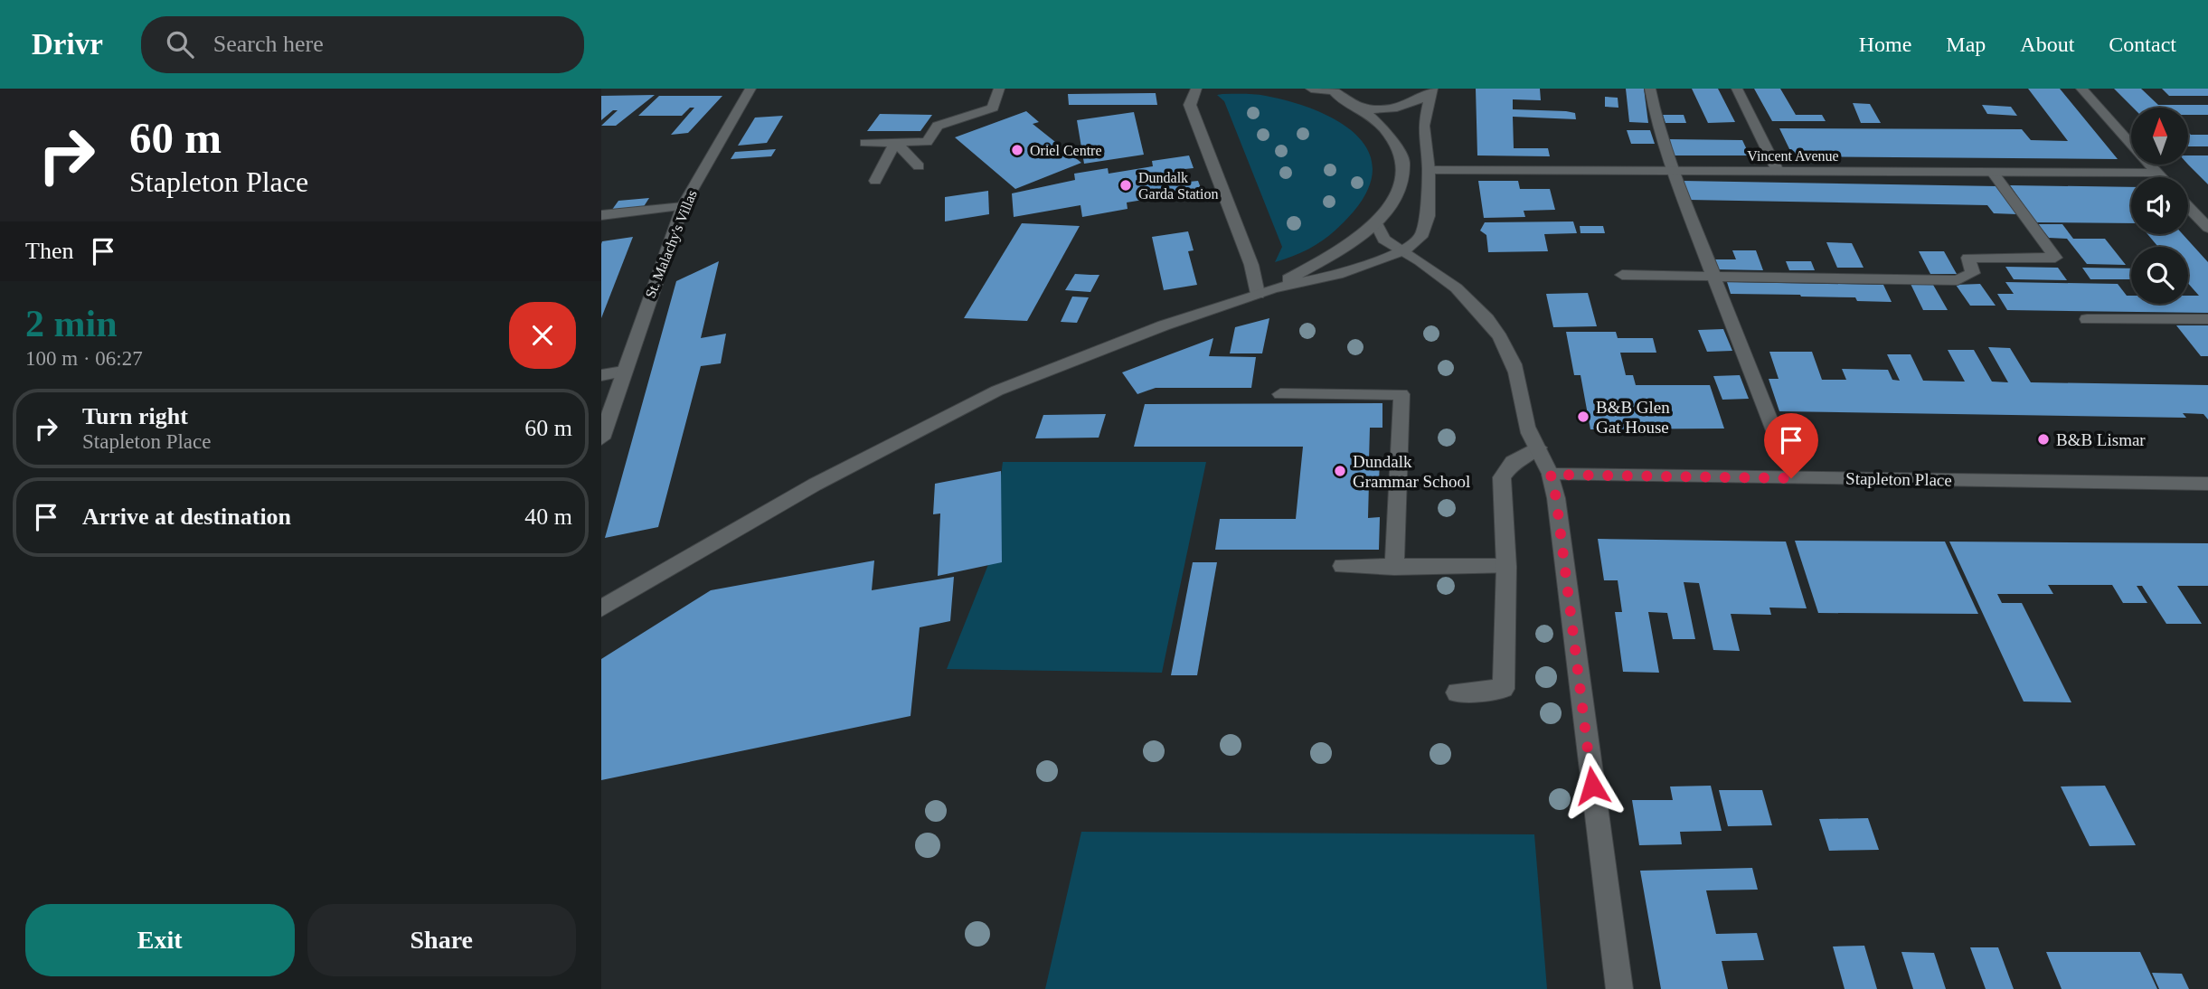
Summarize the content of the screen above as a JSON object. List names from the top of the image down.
{
  "streets": {
    "street": ["Vincent Avenue", "St. Malachy's Villas", "Stapleton Place"]
  },
  "places": [
    "Oriel Centre",
    "Dundalk Garda Station",
    "B&B Glen Gat House",
    "B&B Lismar",
    "Dundalk Grammar School"
  ],
  "north": "top",
  "page": {
    "header": "Drivr",
    "search": "Search here",
    "nav": [
      "Home",
      "Map",
      "About",
      "Contact"
    ],
    "turn": ["60 m", "Stapleton Place"],
    "then": "Then",
    "heading": ["2 min", "100 m · 06:27"],
    "list": [
      {
        "name": "Turn right",
        "note": "Stapleton Place",
        "value": "60 m"
      },
      {
        "name": "Arrive at destination",
        "value": "40 m"
      }
    ],
    "buttons": ["Exit", "Share"]
  }
}
